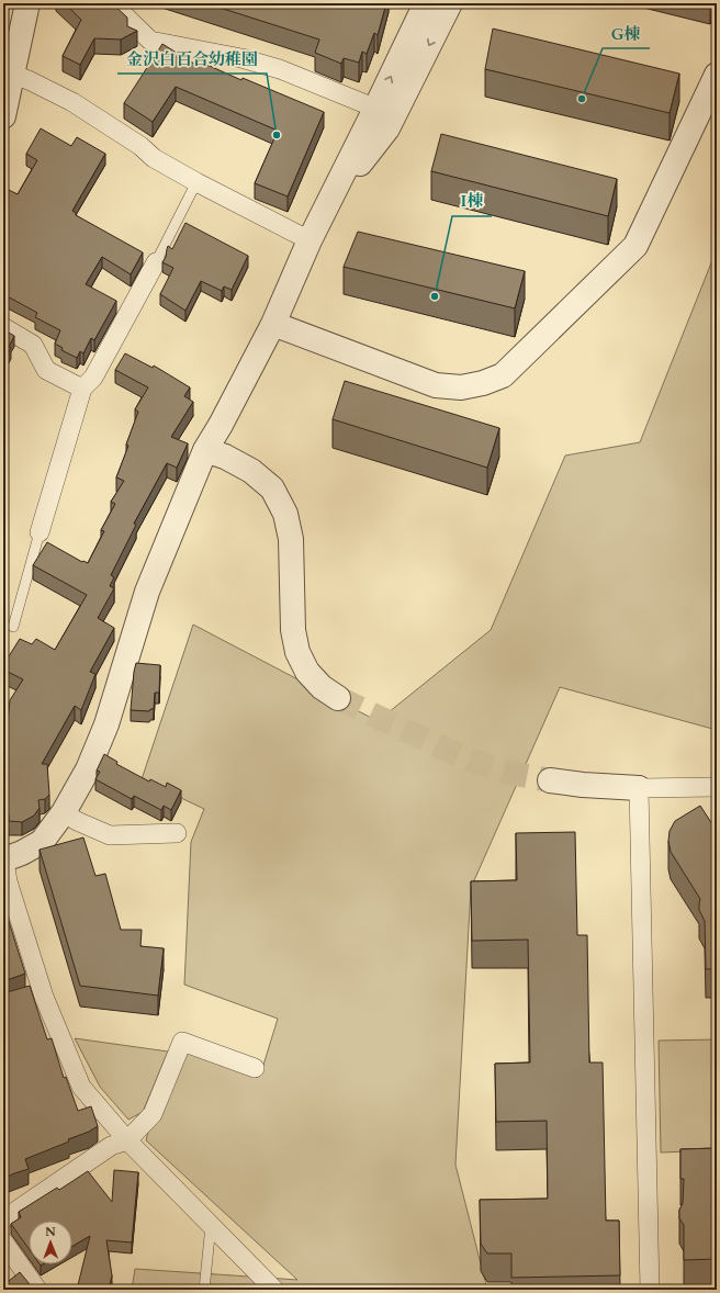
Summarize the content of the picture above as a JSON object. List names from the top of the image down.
{
  "places": ["G棟", "金沢白百合幼稚園", "I棟"],
  "north": "top"
}
